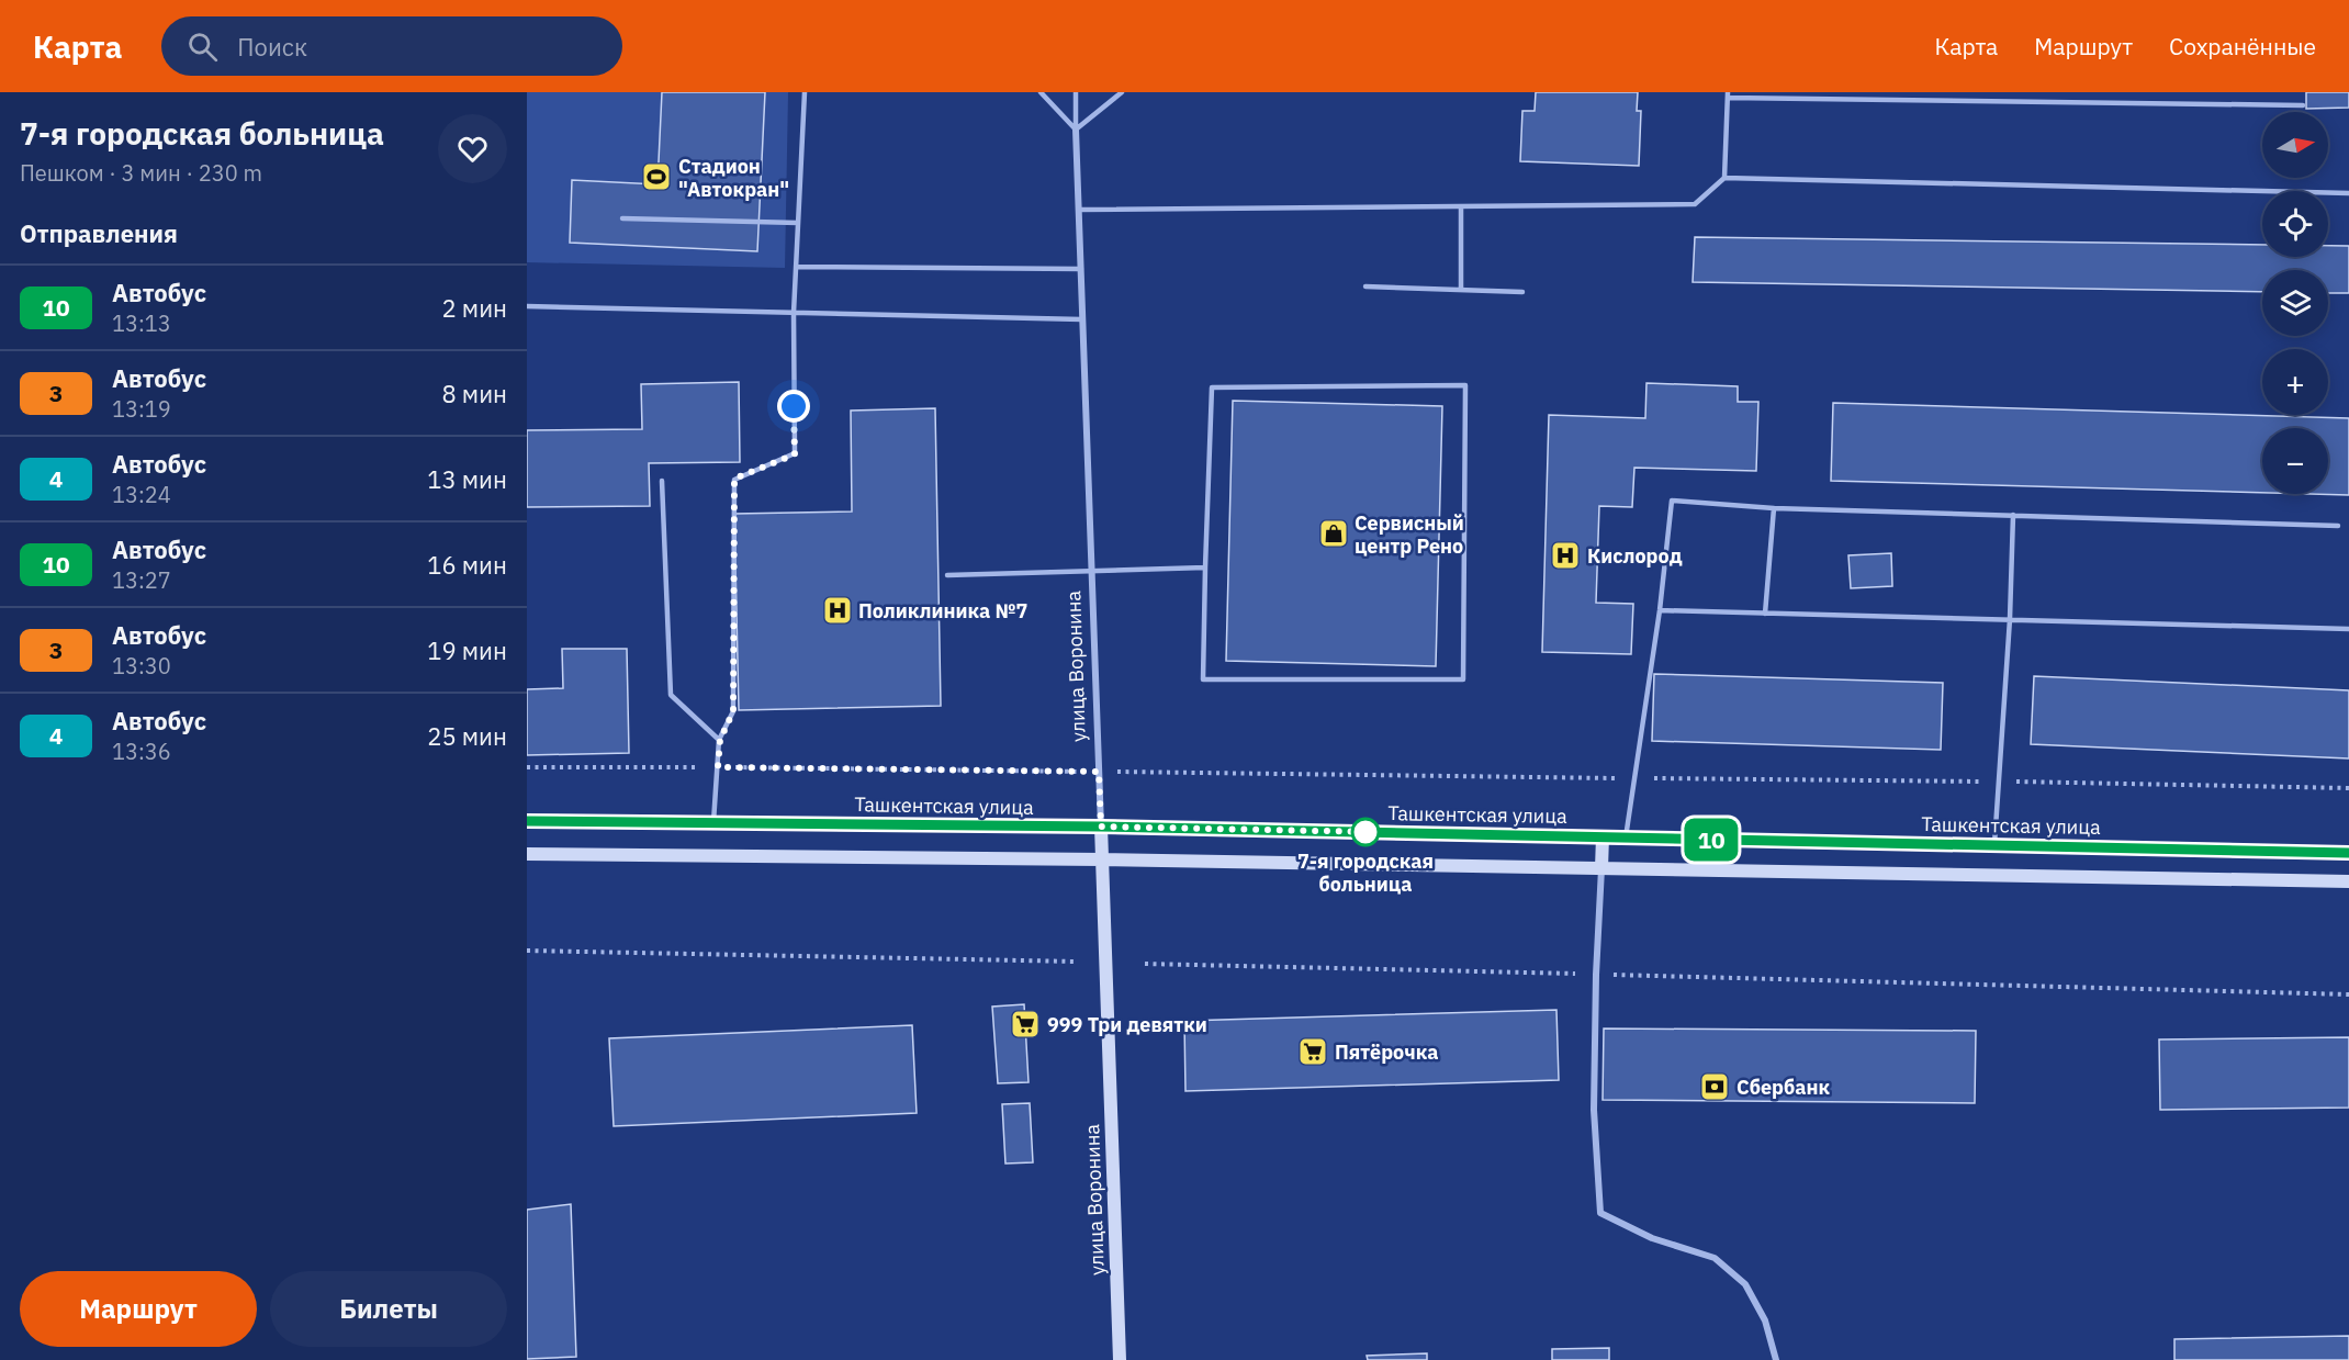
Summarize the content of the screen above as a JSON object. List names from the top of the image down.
{
  "streets": {
    "main road": ["улица Воронина", "Ташкентская улица"]
  },
  "crossings": [
    ["улица Воронина", "Ташкентская улица"]
  ],
  "places": {
    "sports": ["Стадион \"Автокран\""],
    "shop": ["Сервисный центр Рено"],
    "hospital": ["Кислород", "Поликлиника №7"],
    "other": ["7-я городская больница"],
    "supermarket": ["999 Три девятки", "Пятёрочка"],
    "bank": ["Сбербанк"]
  },
  "lines": ["bus line 10"],
  "north": "right",
  "page": {
    "header": "Карта",
    "search": "Поиск",
    "nav": ["Карта", "Маршрут", "Сохранённые"],
    "heading": [
      ["7-я городская больница", "Пешком · 3 мин · 230 m"],
      "Отправления"
    ],
    "on_map": "10",
    "map_buttons": ["+", "−"],
    "list": [
      {
        "mark": "10",
        "name": "Автобус",
        "note": "13:13",
        "value": "2 мин"
      },
      {
        "mark": "3",
        "name": "Автобус",
        "note": "13:19",
        "value": "8 мин"
      },
      {
        "mark": "4",
        "name": "Автобус",
        "note": "13:24",
        "value": "13 мин"
      },
      {
        "mark": "10",
        "name": "Автобус",
        "note": "13:27",
        "value": "16 мин"
      },
      {
        "mark": "3",
        "name": "Автобус",
        "note": "13:30",
        "value": "19 мин"
      },
      {
        "mark": "4",
        "name": "Автобус",
        "note": "13:36",
        "value": "25 мин"
      }
    ],
    "buttons": ["Маршрут", "Билеты"]
  }
}
